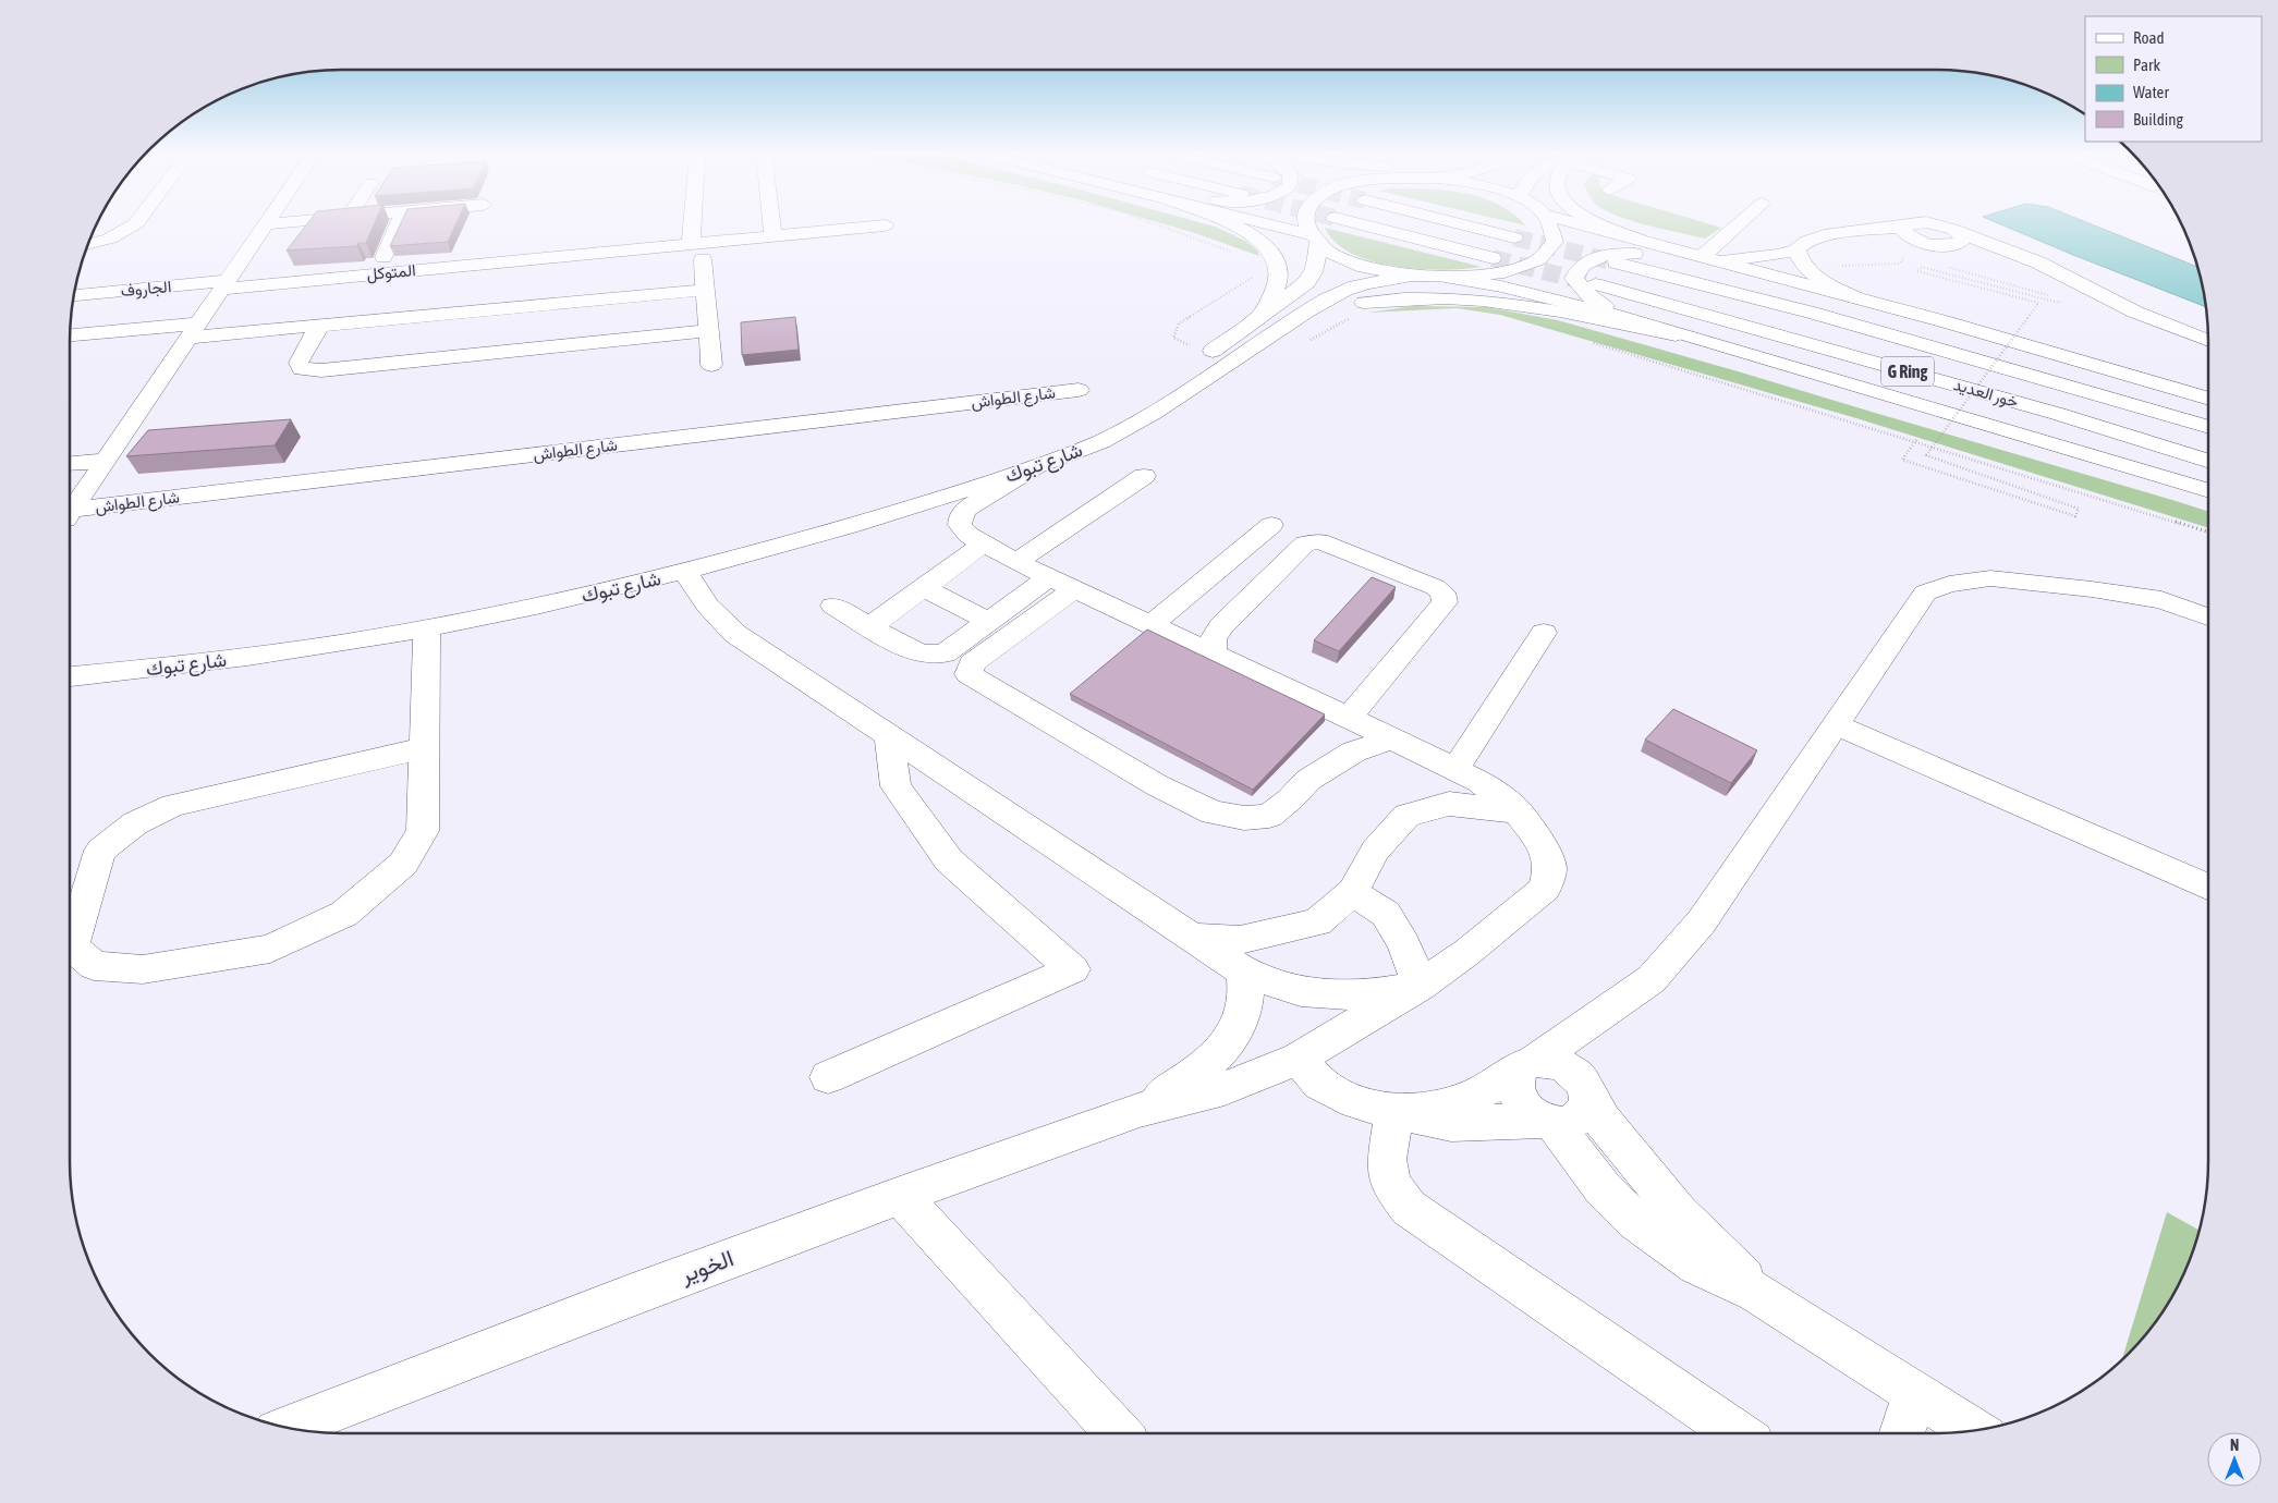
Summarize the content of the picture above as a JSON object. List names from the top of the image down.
{
  "streets": {
    "main road": [
      "المتوكل",
      "الجاروف",
      "G Ring",
      "خور العديد",
      "شارع الطواش",
      "شارع تبوك",
      "الخوير"
    ]
  },
  "crossings": [
    ["المتوكل", "الجاروف"]
  ],
  "legend": [
    "Road",
    "Park",
    "Water",
    "Building"
  ],
  "north": "top"
}
